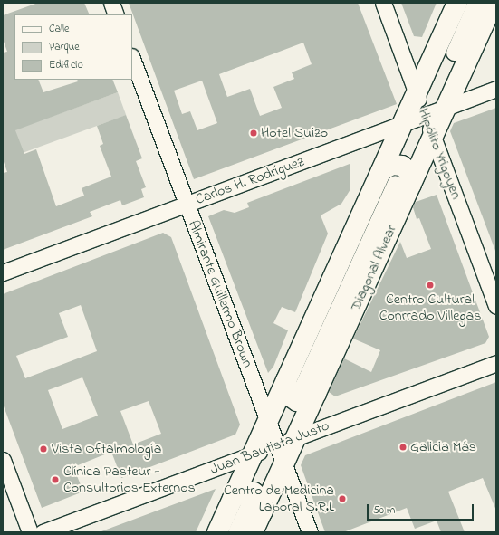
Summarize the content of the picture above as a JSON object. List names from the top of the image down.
{
  "streets": {
    "main road": ["Diagonal Alvear"],
    "street": [
      "Hipólito Yrigoyen",
      "Carlos H. Rodríguez",
      "Almirante Guillermo Brown",
      "Juan Bautista Justo"
    ]
  },
  "crossings": [
    ["Hipólito Yrigoyen", "Carlos H. Rodríguez"],
    ["Hipólito Yrigoyen", "Diagonal Alvear"],
    ["Carlos H. Rodríguez", "Diagonal Alvear"],
    ["Carlos H. Rodríguez", "Almirante Guillermo Brown"],
    ["Diagonal Alvear", "Almirante Guillermo Brown"],
    ["Diagonal Alvear", "Juan Bautista Justo"],
    ["Almirante Guillermo Brown", "Juan Bautista Justo"]
  ],
  "places": [
    "Hotel Suizo",
    "Centro Cultural Conrrado Villegas",
    "Galicia Más",
    "Vista Oftalmología",
    "Clínica Pasteur - Consultorios Externos",
    "Centro de Medicina Laboral S.R.L"
  ],
  "legend": ["Calle", "Parque", "Edificio"],
  "scale_bar": "50 m"
}
